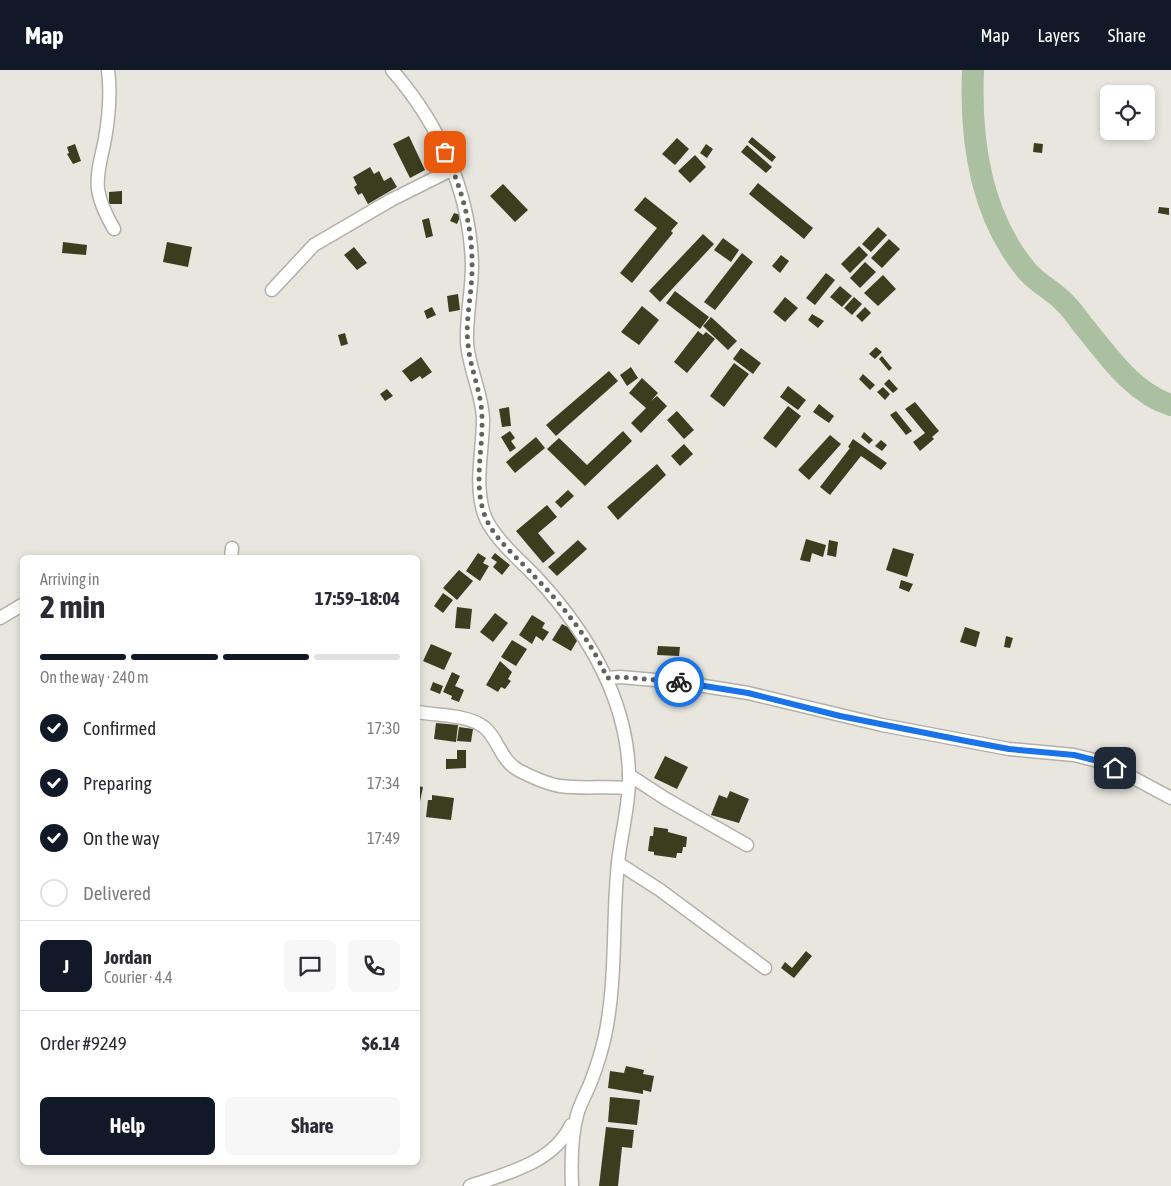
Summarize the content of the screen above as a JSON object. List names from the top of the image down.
{
  "page": {
    "header": "Map",
    "nav": ["Map", "Layers", "Share"],
    "heading": ["2 min", "Arriving in", "17:59–18:04"],
    "panel": [
      "Jordan",
      "Courier · 4.4",
      "Order #9249",
      "$6.14"
    ],
    "bar": "On the way · 240 m",
    "list": [
      ["Confirmed", "17:30"],
      ["Preparing", "17:34"],
      ["On the way", "17:49"],
      "Delivered"
    ],
    "round": "J",
    "buttons": ["Help", "Share"]
  }
}
